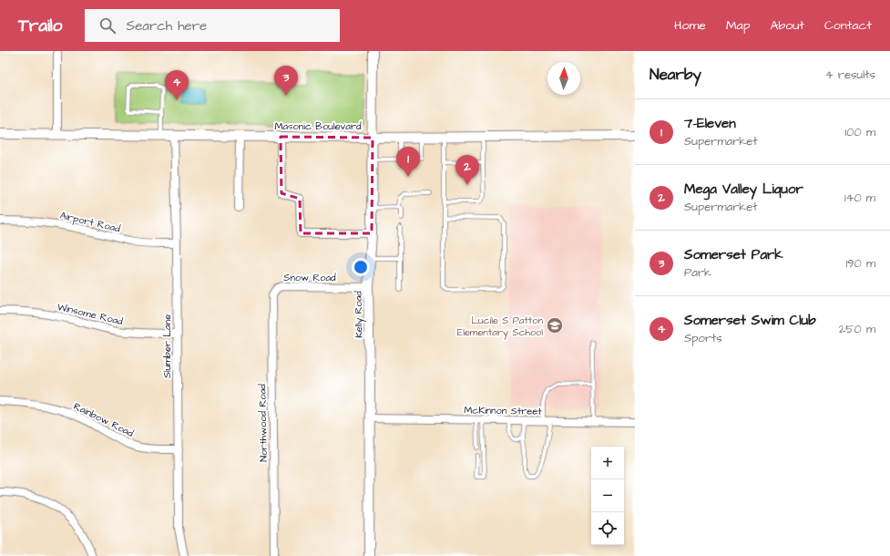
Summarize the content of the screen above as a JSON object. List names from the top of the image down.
{
  "streets": {
    "street": [
      "Masonic Boulevard",
      "Airport Road",
      "Snow Road",
      "Winsome Road",
      "Kelly Road",
      "Slumber Lane",
      "McKinnon Street",
      "Rainbow Road",
      "Northwood Road"
    ]
  },
  "crossings": [
    ["Masonic Boulevard", "Kelly Road"],
    ["Masonic Boulevard", "Slumber Lane"],
    ["Airport Road", "Slumber Lane"],
    ["Snow Road", "Kelly Road"],
    ["Snow Road", "Northwood Road"],
    ["Winsome Road", "Slumber Lane"],
    ["Kelly Road", "McKinnon Street"],
    ["Slumber Lane", "Rainbow Road"]
  ],
  "places": {
    "school or university": ["Lucile S Patton Elementary School"]
  },
  "north": "top",
  "page": {
    "header": "Trailo",
    "search": "Search here",
    "nav": [
      "Home",
      "Map",
      "About",
      "Contact"
    ],
    "heading": ["Nearby", "4 results"],
    "pins": [
      "3",
      "4",
      "1",
      "2"
    ],
    "list": [
      {
        "mark": "1",
        "name": "7-Eleven",
        "note": "Supermarket",
        "value": "100 m"
      },
      {
        "mark": "2",
        "name": "Mega Valley Liquor",
        "note": "Supermarket",
        "value": "140 m"
      },
      {
        "mark": "3",
        "name": "Somerset Park",
        "note": "Park",
        "value": "190 m"
      },
      {
        "mark": "4",
        "name": "Somerset Swim Club",
        "note": "Sports",
        "value": "250 m"
      }
    ],
    "map_buttons": ["+", "−"]
  }
}
